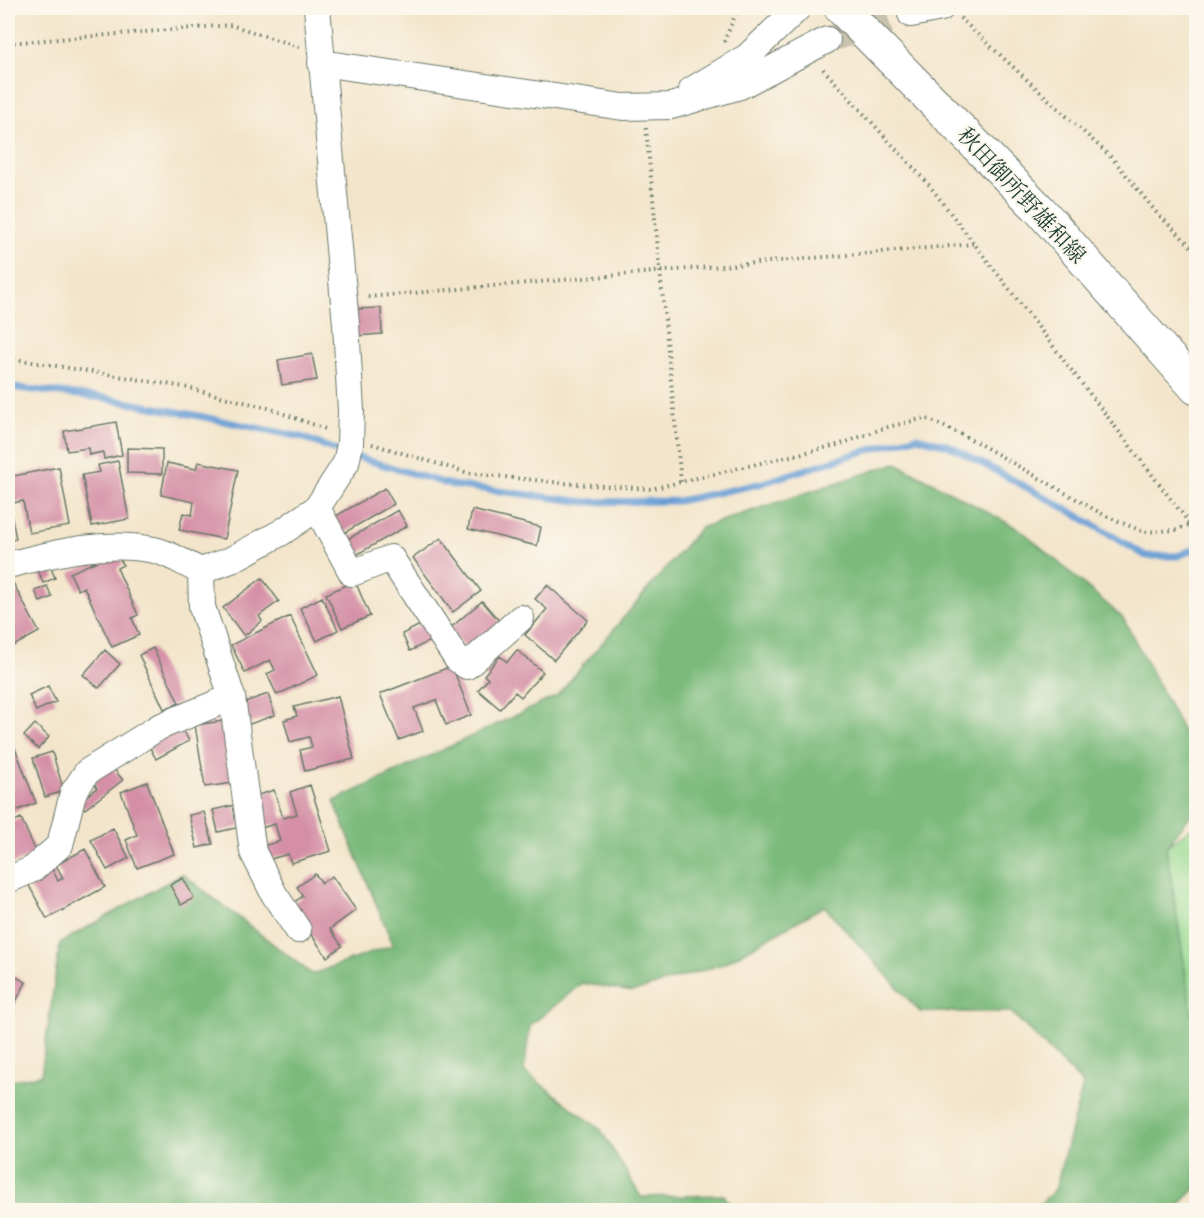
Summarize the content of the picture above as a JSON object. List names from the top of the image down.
{
  "streets": {
    "main road": ["秋田御所野雄和線"]
  }
}
